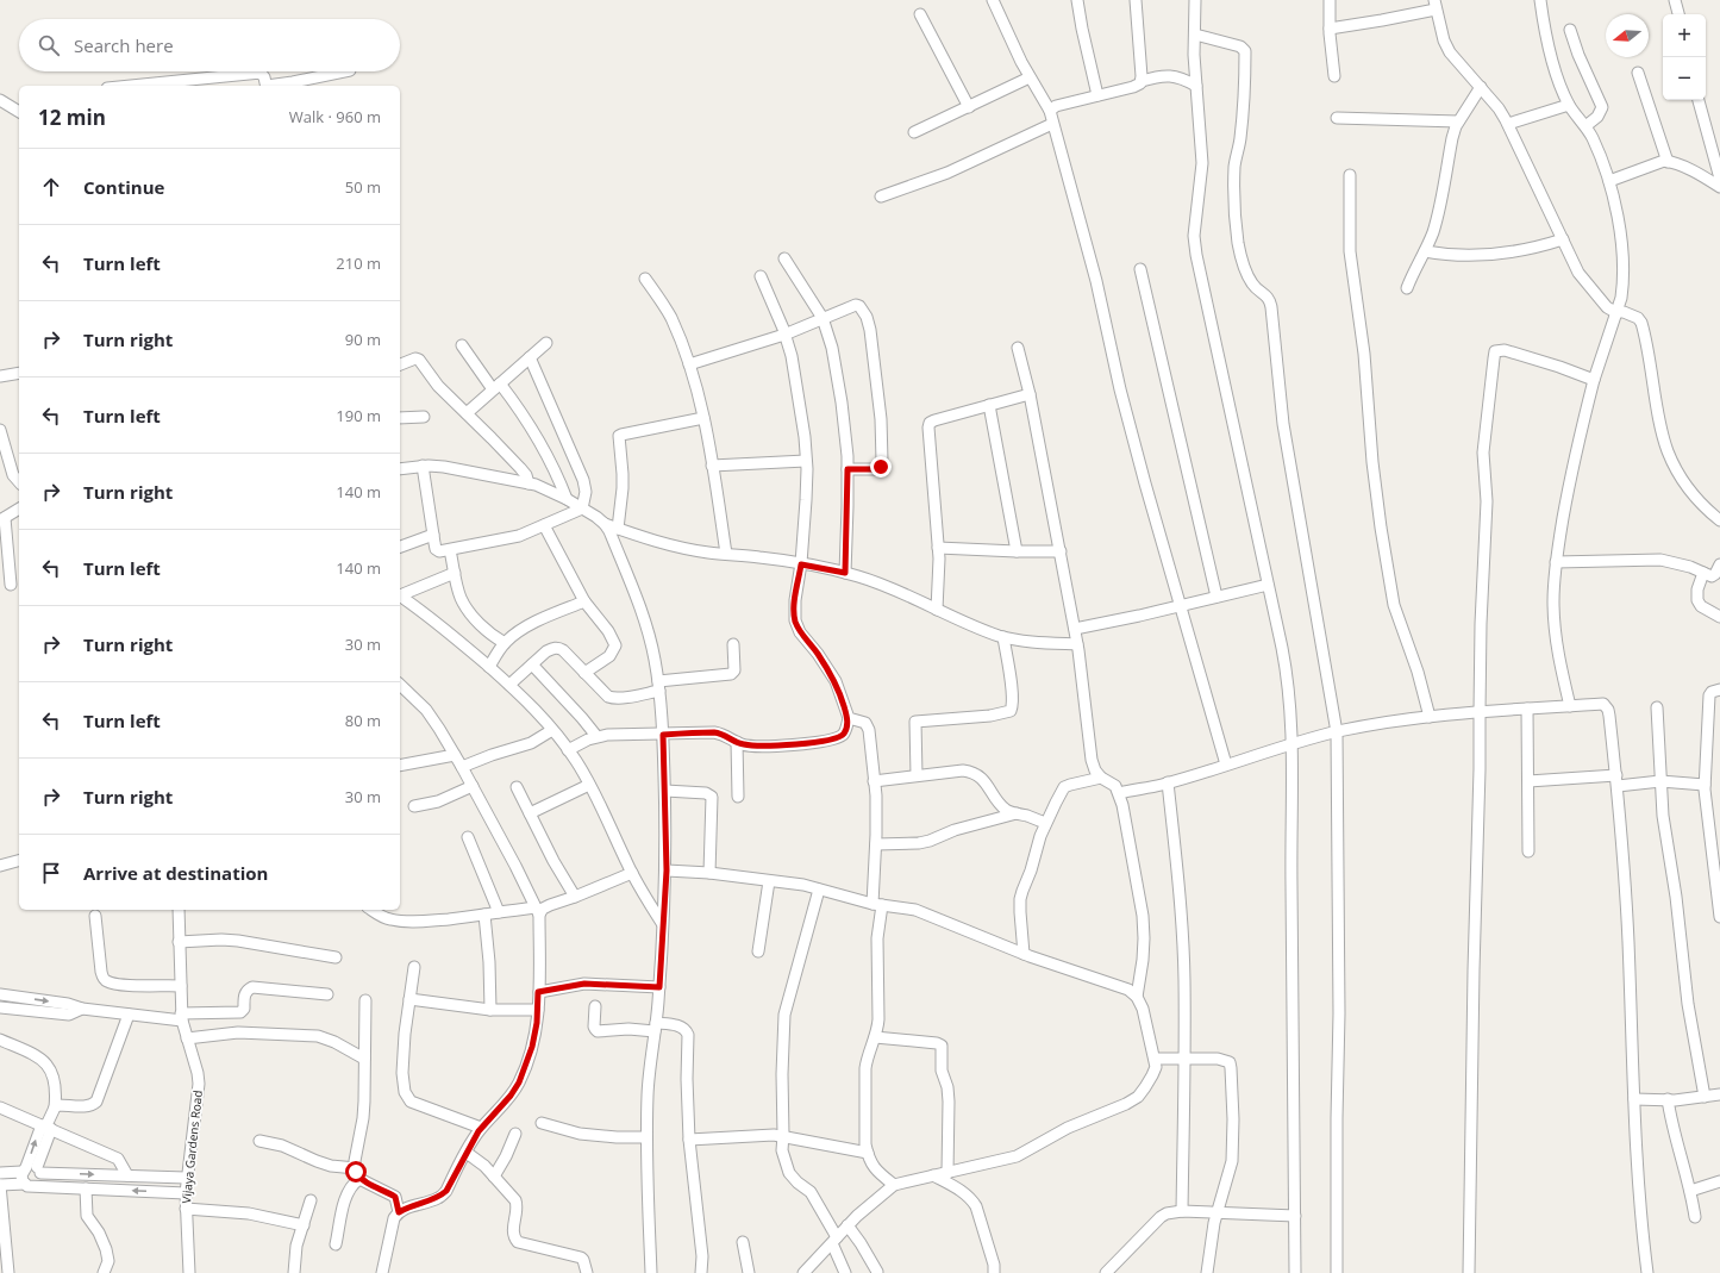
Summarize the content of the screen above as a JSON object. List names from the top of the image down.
{
  "streets": {
    "street": ["Vijaya Gardens Road"]
  },
  "north": "left",
  "page": {
    "map_buttons": ["+", "−"],
    "search": "Search here",
    "heading": ["12 min", "Walk · 960 m"],
    "list": [
      ["Continue", "50 m"],
      ["Turn left", "210 m"],
      ["Turn right", "90 m"],
      ["Turn left", "190 m"],
      ["Turn right", "140 m"],
      ["Turn left", "140 m"],
      ["Turn right", "30 m"],
      ["Turn left", "80 m"],
      ["Turn right", "30 m"],
      "Arrive at destination"
    ]
  }
}
